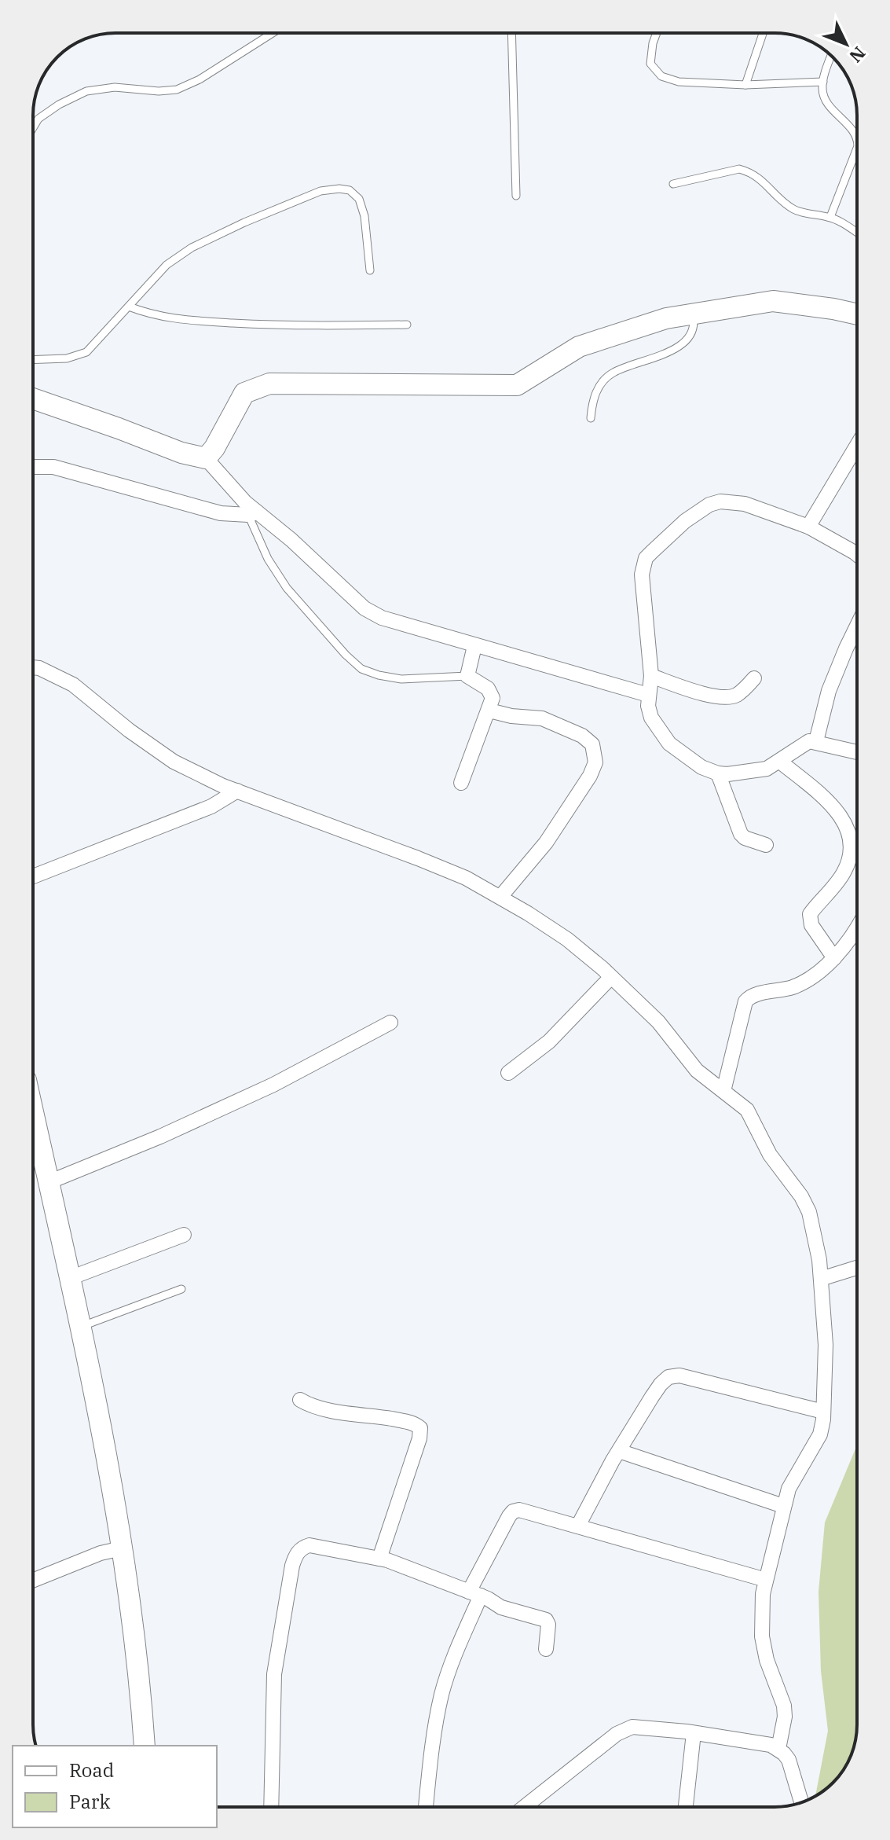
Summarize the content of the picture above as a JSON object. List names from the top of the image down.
{
  "legend": ["Road", "Park"],
  "north": "bottom right"
}
